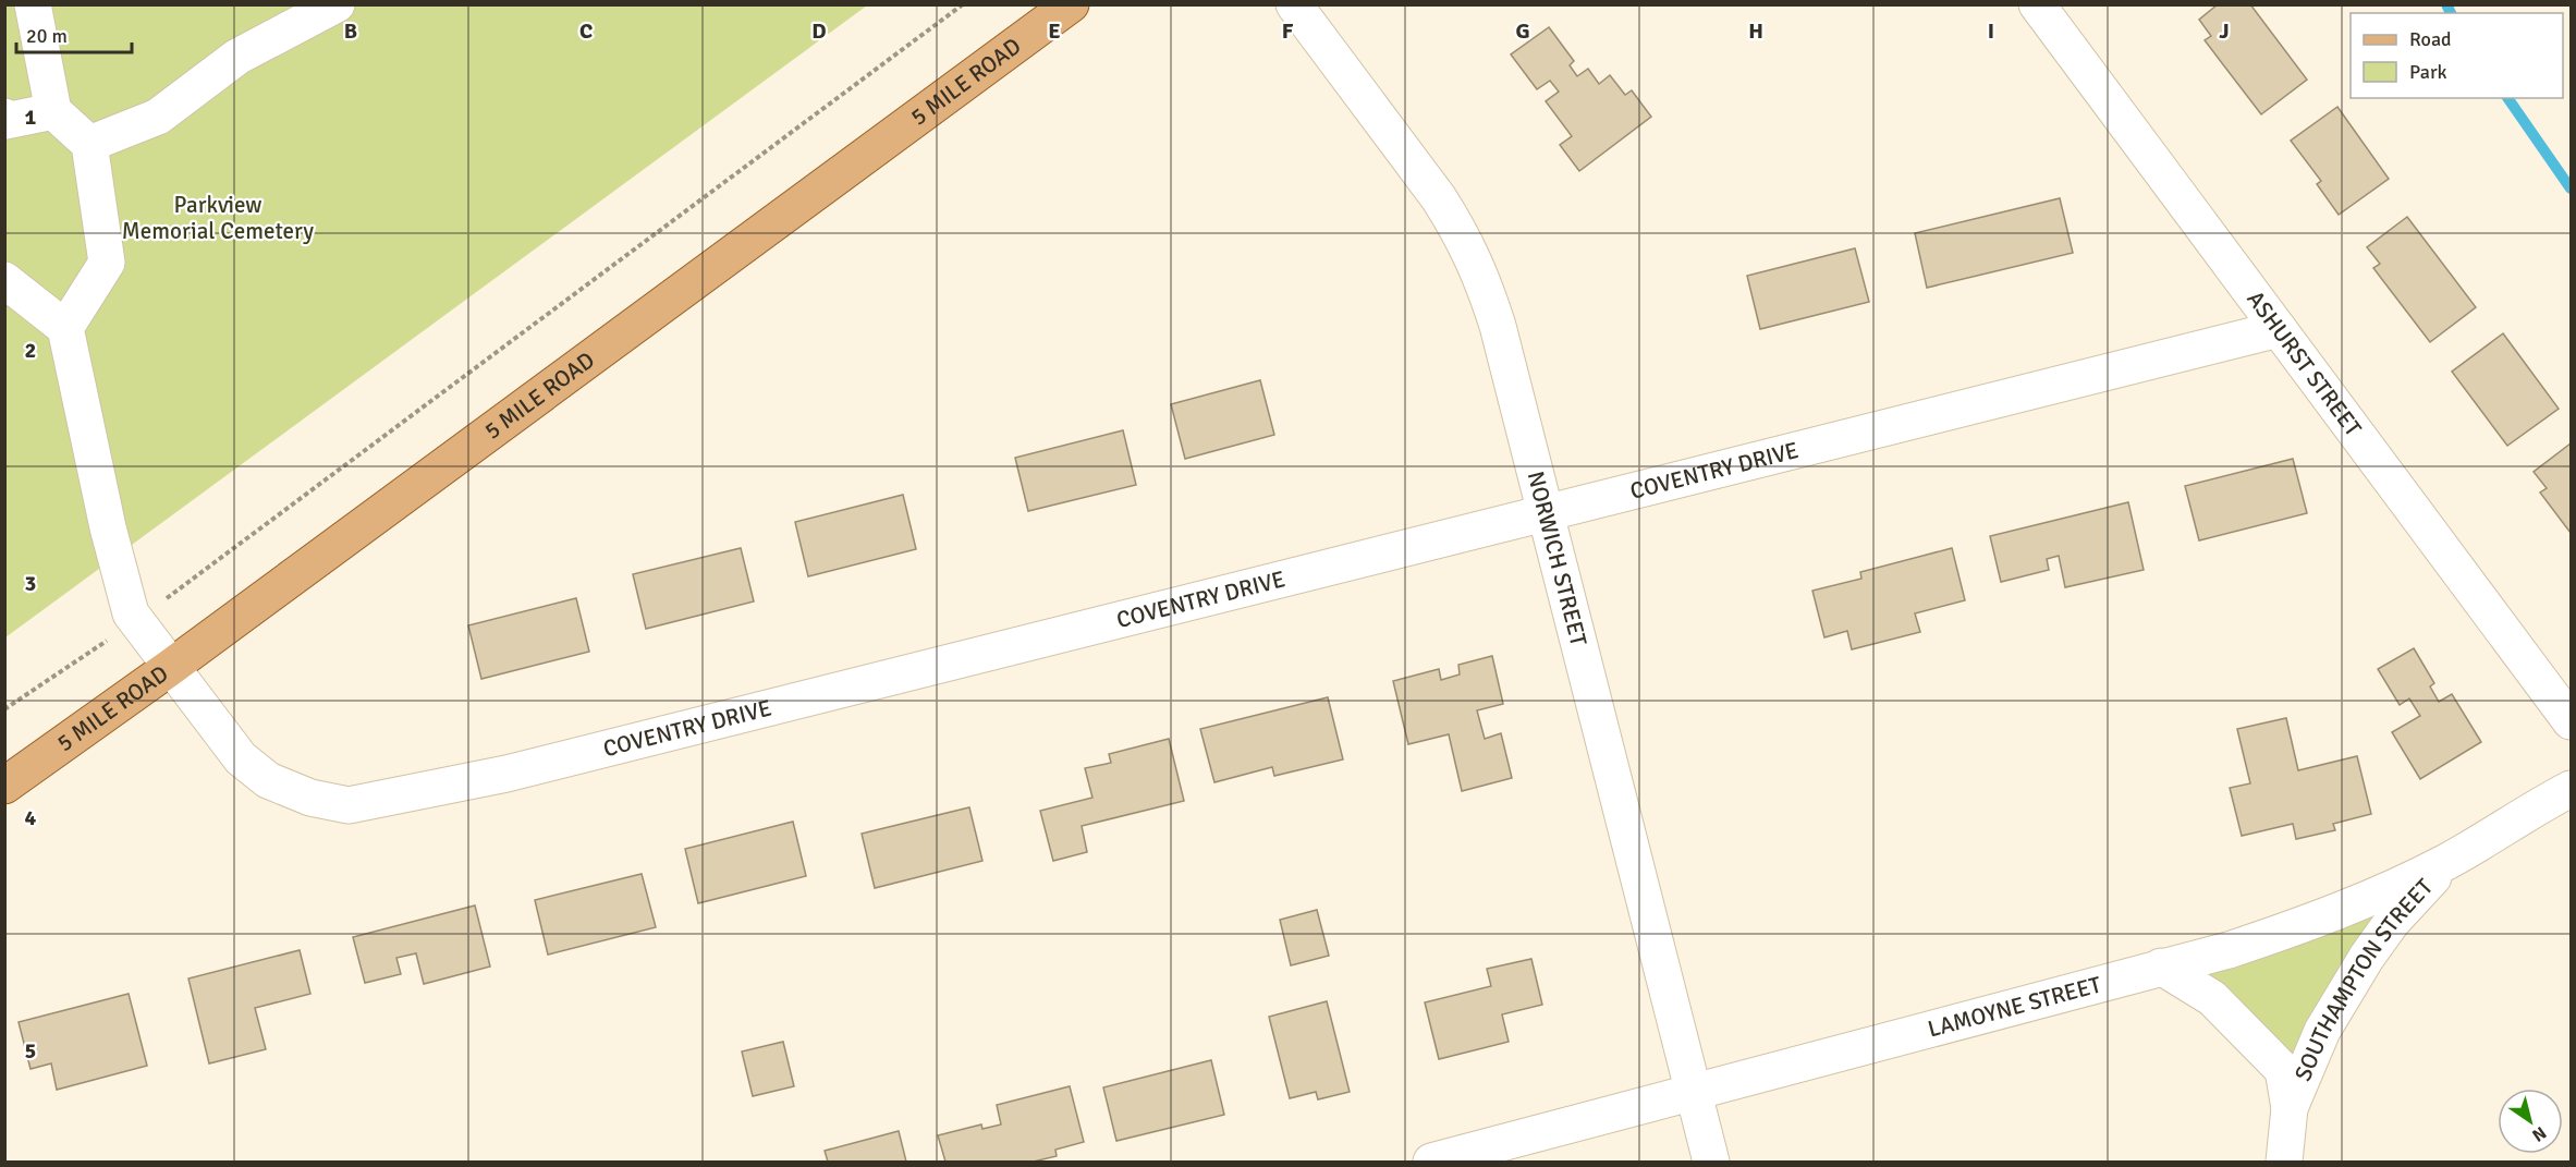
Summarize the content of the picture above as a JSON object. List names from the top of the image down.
{
  "streets": {
    "main road": ["5 MILE ROAD"],
    "street": [
      "ASHURST STREET",
      "COVENTRY DRIVE",
      "NORWICH STREET",
      "SOUTHAMPTON STREET",
      "LAMOYNE STREET"
    ]
  },
  "crossings": [
    ["5 MILE ROAD", "COVENTRY DRIVE"],
    ["ASHURST STREET", "COVENTRY DRIVE"],
    ["COVENTRY DRIVE", "NORWICH STREET"],
    ["NORWICH STREET", "LAMOYNE STREET"],
    ["SOUTHAMPTON STREET", "LAMOYNE STREET"]
  ],
  "parks": ["Parkview Memorial Cemetery"],
  "legend": ["Road", "Park"],
  "scale_bar": "20 m",
  "north": "bottom right",
  "grid": {
    "columns": [
      "B",
      "C",
      "D",
      "E",
      "F",
      "G",
      "H",
      "I",
      "J"
    ],
    "rows": [
      "1",
      "2",
      "3",
      "4",
      "5"
    ]
  }
}
